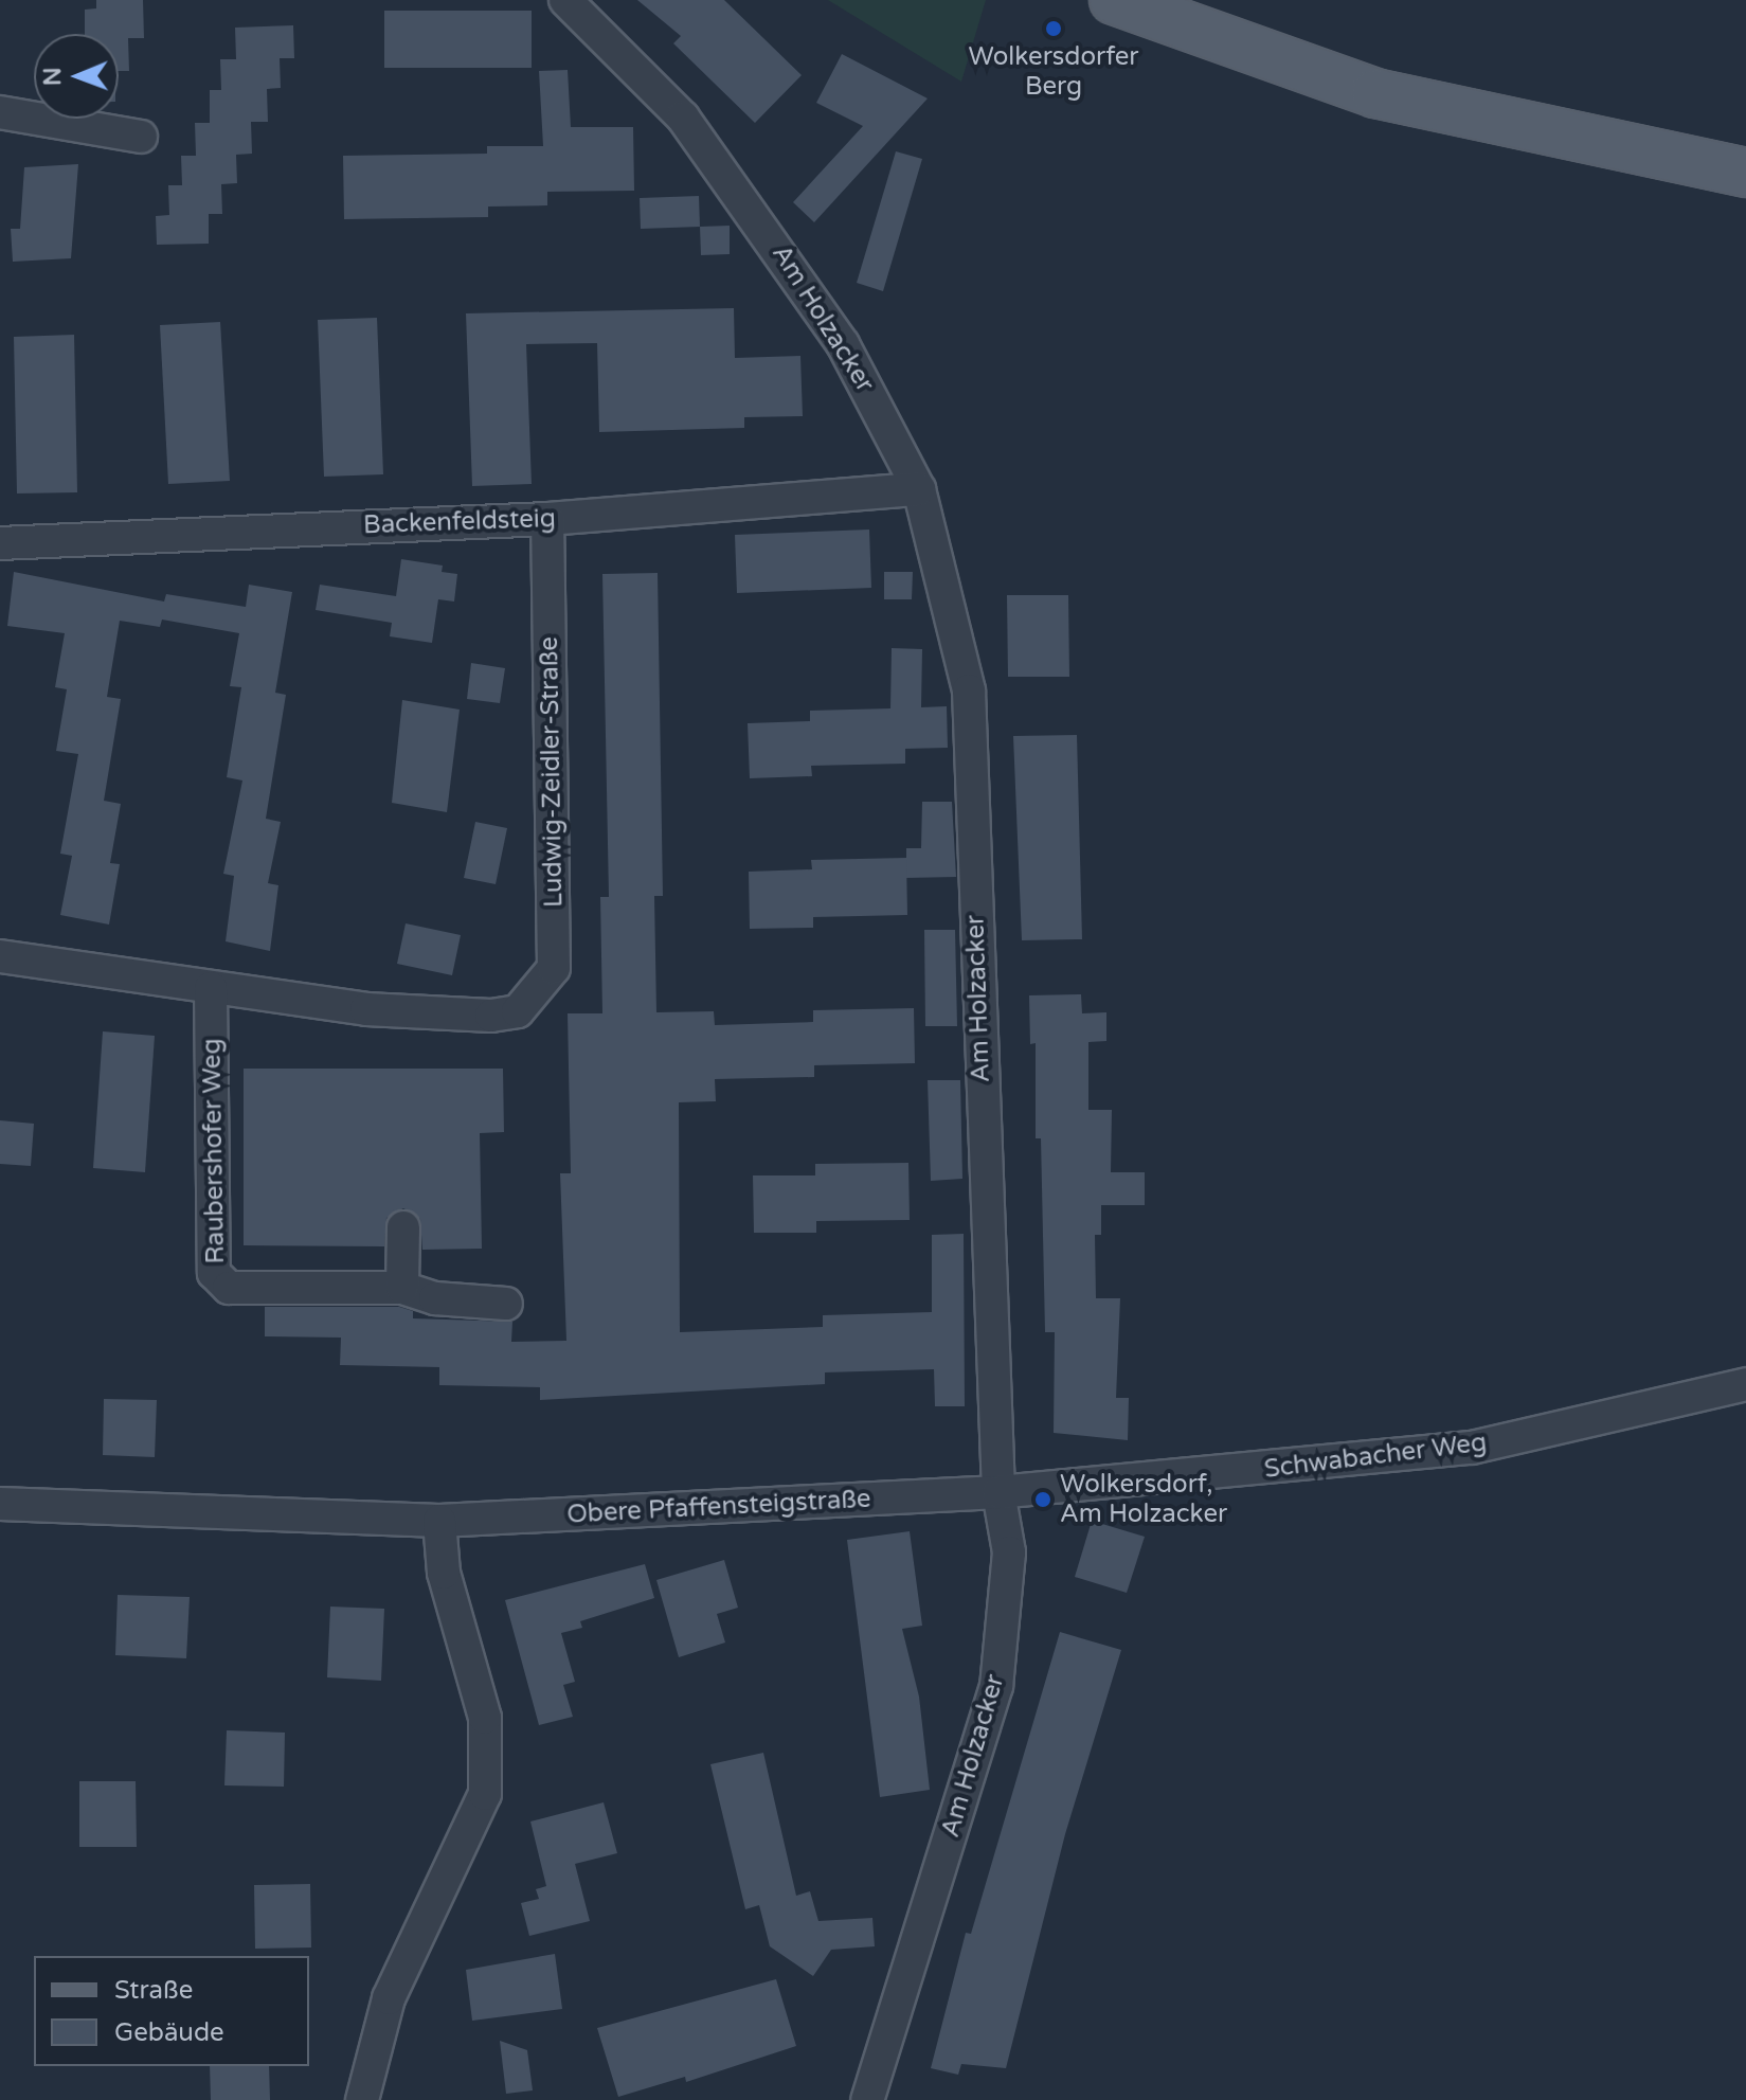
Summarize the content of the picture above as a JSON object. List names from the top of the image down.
{
  "streets": {
    "street": [
      "Am Holzacker",
      "Backenfeldsteig",
      "Ludwig-Zeidler-Straße",
      "Raubershofer Weg",
      "Schwabacher Weg",
      "Obere Pfaffensteigstraße"
    ]
  },
  "crossings": [
    ["Am Holzacker", "Backenfeldsteig"],
    ["Am Holzacker", "Schwabacher Weg"],
    ["Am Holzacker", "Obere Pfaffensteigstraße"],
    ["Backenfeldsteig", "Ludwig-Zeidler-Straße"],
    ["Ludwig-Zeidler-Straße", "Raubershofer Weg"],
    ["Schwabacher Weg", "Obere Pfaffensteigstraße"]
  ],
  "places": ["Wolkersdorfer Berg", "Wolkersdorf, Am Holzacker"],
  "legend": ["Straße", "Gebäude"],
  "north": "left"
}
